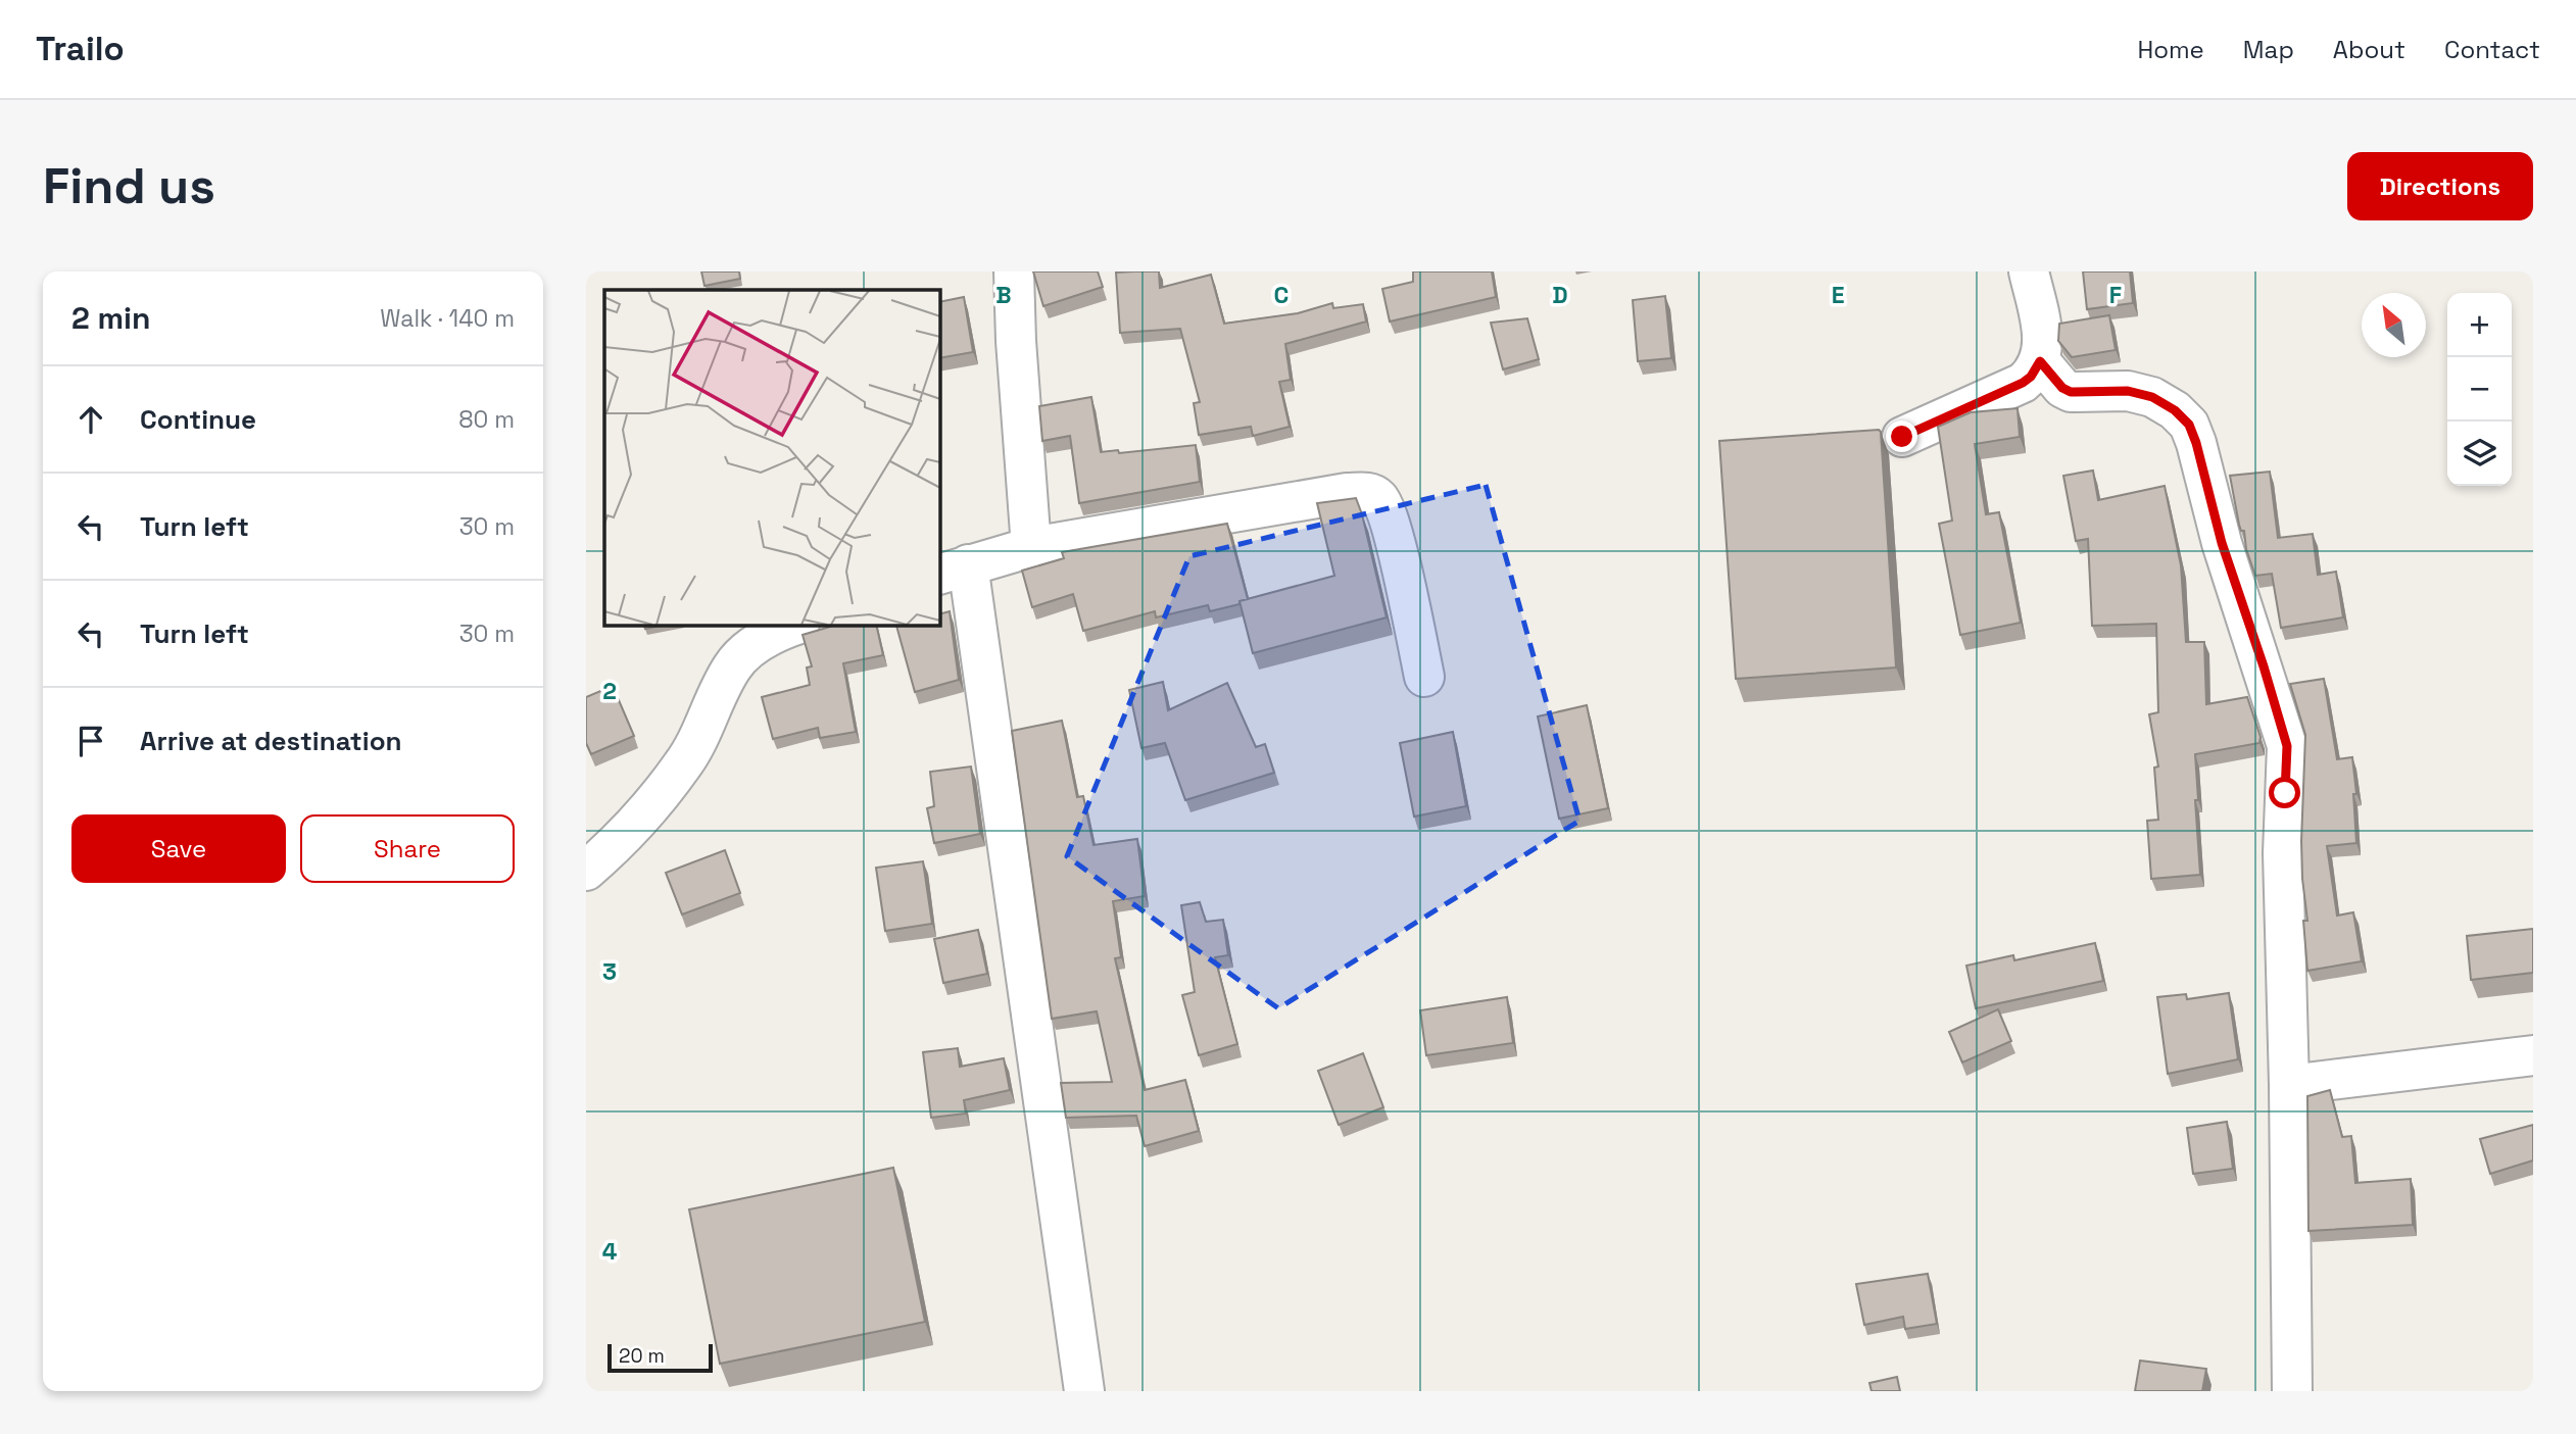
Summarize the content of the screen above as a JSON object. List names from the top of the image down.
{
  "scale_bar": "20 m",
  "north": "top left",
  "page": {
    "header": "Trailo",
    "nav": [
      "Home",
      "Map",
      "About",
      "Contact"
    ],
    "buttons": [
      "Directions",
      ["Save", "Share"]
    ],
    "title": "Find us",
    "heading": ["2 min", "Walk · 140 m"],
    "map_buttons": ["+", "−"],
    "list": [
      ["Continue", "80 m"],
      ["Turn left", "30 m"],
      ["Turn left", "30 m"],
      "Arrive at destination"
    ],
    "scale": "20 m"
  },
  "grid": {
    "columns": [
      "B",
      "C",
      "D",
      "E",
      "F"
    ],
    "rows": ["2", "3", "4"]
  }
}
